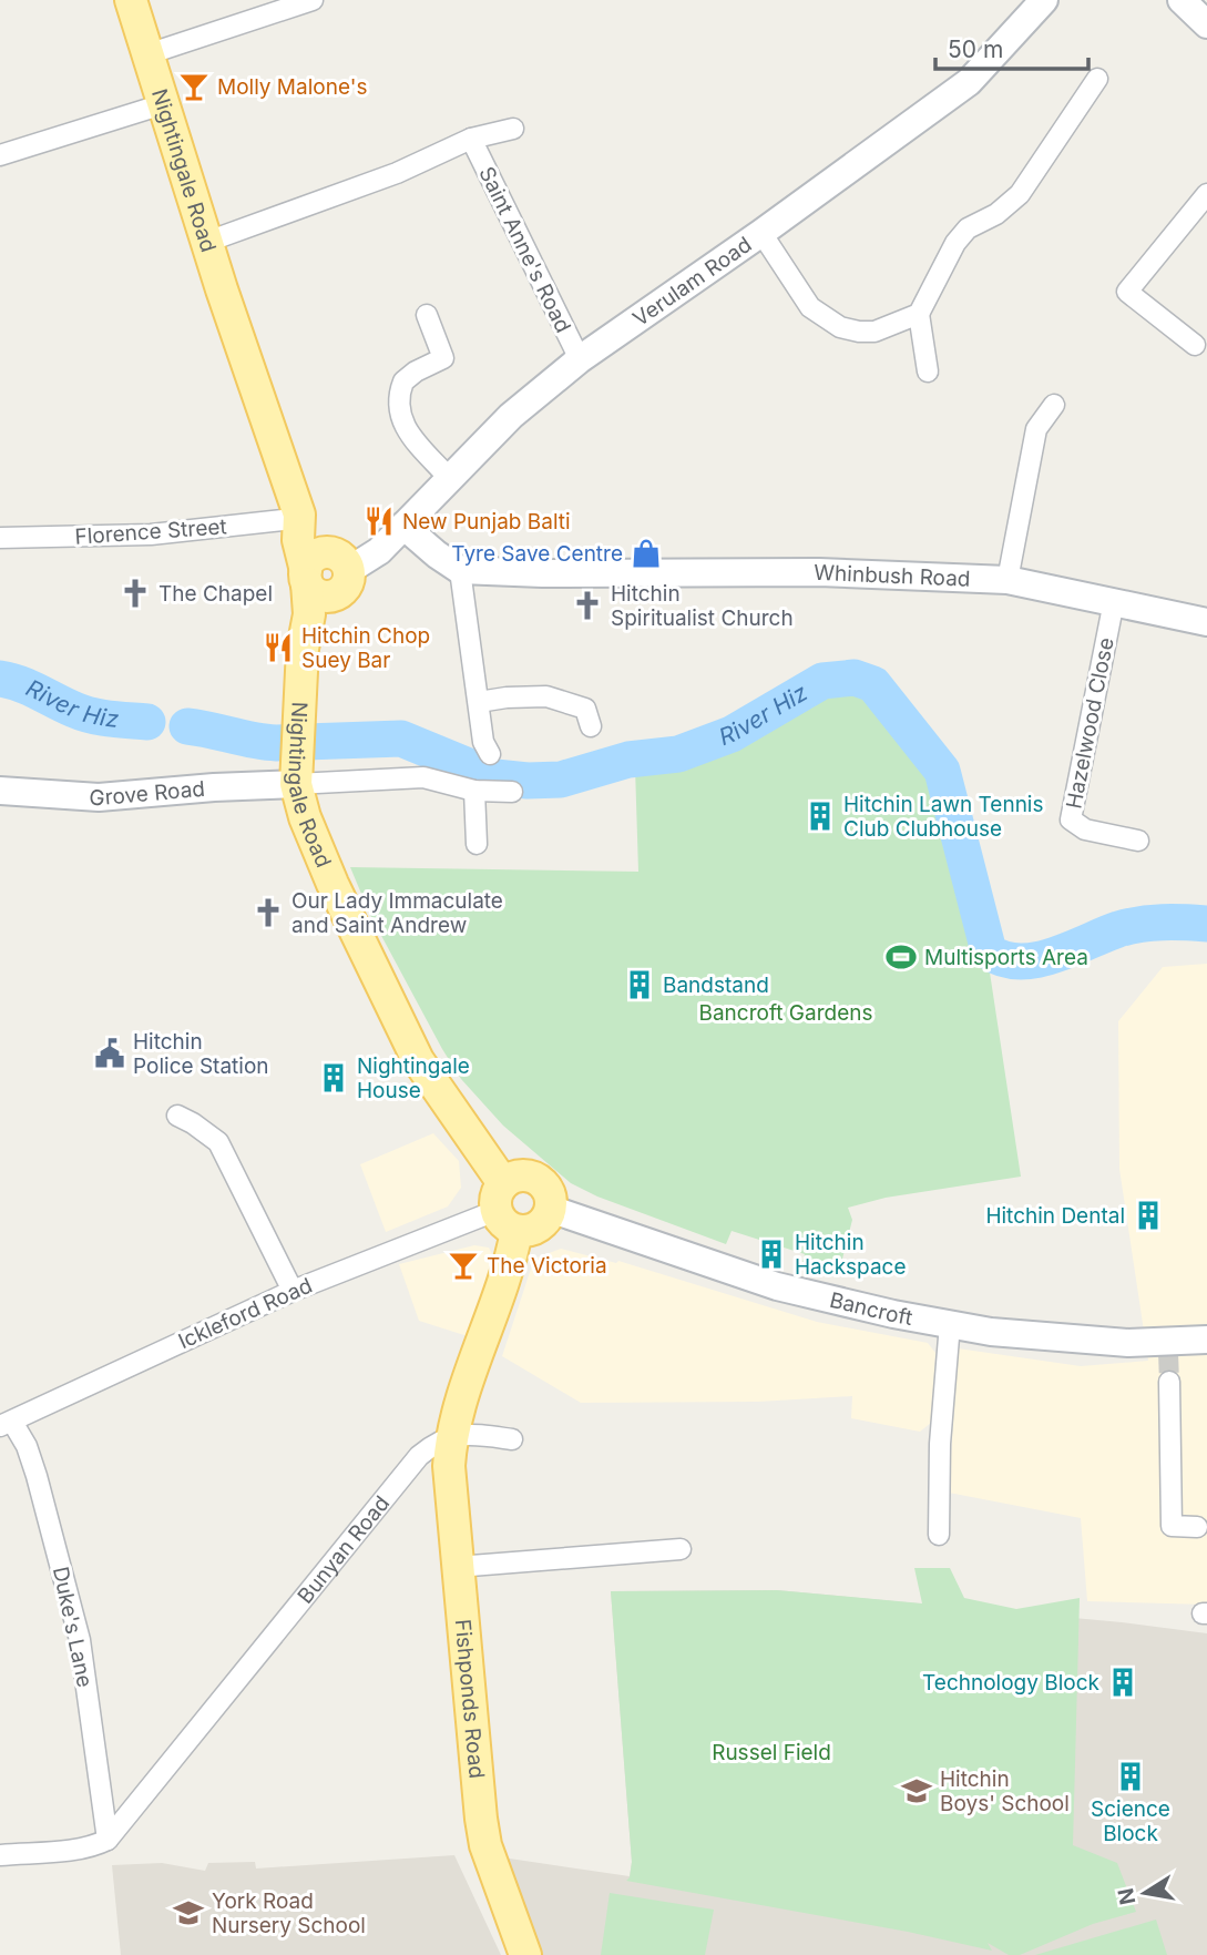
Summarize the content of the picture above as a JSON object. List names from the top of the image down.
{
  "streets": {
    "main road": ["Nightingale Road", "Fishponds Road"],
    "street": [
      "Saint Anne's Road",
      "Verulam Road",
      "Florence Street",
      "Whinbush Road",
      "Hazelwood Close",
      "Grove Road",
      "Bancroft",
      "Ickleford Road",
      "Bunyan Road",
      "Duke's Lane"
    ]
  },
  "crossings": [
    ["Nightingale Road", "Verulam Road"],
    ["Nightingale Road", "Florence Street"],
    ["Nightingale Road", "Grove Road"],
    ["Nightingale Road", "Bancroft"],
    ["Nightingale Road", "Ickleford Road"],
    ["Saint Anne's Road", "Verulam Road"],
    ["Whinbush Road", "Hazelwood Close"],
    ["Bancroft", "Ickleford Road"],
    ["Ickleford Road", "Duke's Lane"],
    ["Bunyan Road", "Duke's Lane"],
    ["Bunyan Road", "Fishponds Road"]
  ],
  "water": ["River Hiz"],
  "parks": ["Bancroft Gardens", "Russel Field"],
  "places": {
    "bar": ["Molly Malone's", "The Victoria"],
    "restaurant": ["New Punjab Balti", "Hitchin Chop Suey Bar"],
    "shop": ["Tyre Save Centre"],
    "church": ["The Chapel", "Hitchin Spiritualist Church", "Our Lady Immaculate and Saint Andrew"],
    "building": [
      "Hitchin Lawn Tennis Club Clubhouse",
      "Bandstand",
      "Nightingale House",
      "Hitchin Dental",
      "Hitchin Hackspace",
      "Technology Block",
      "Science Block"
    ],
    "sports": ["Multisports Area"],
    "public building": ["Hitchin Police Station"],
    "school or university": ["Hitchin Boys' School", "York Road Nursery School"]
  },
  "scale_bar": "50 m",
  "north": "left"
}
